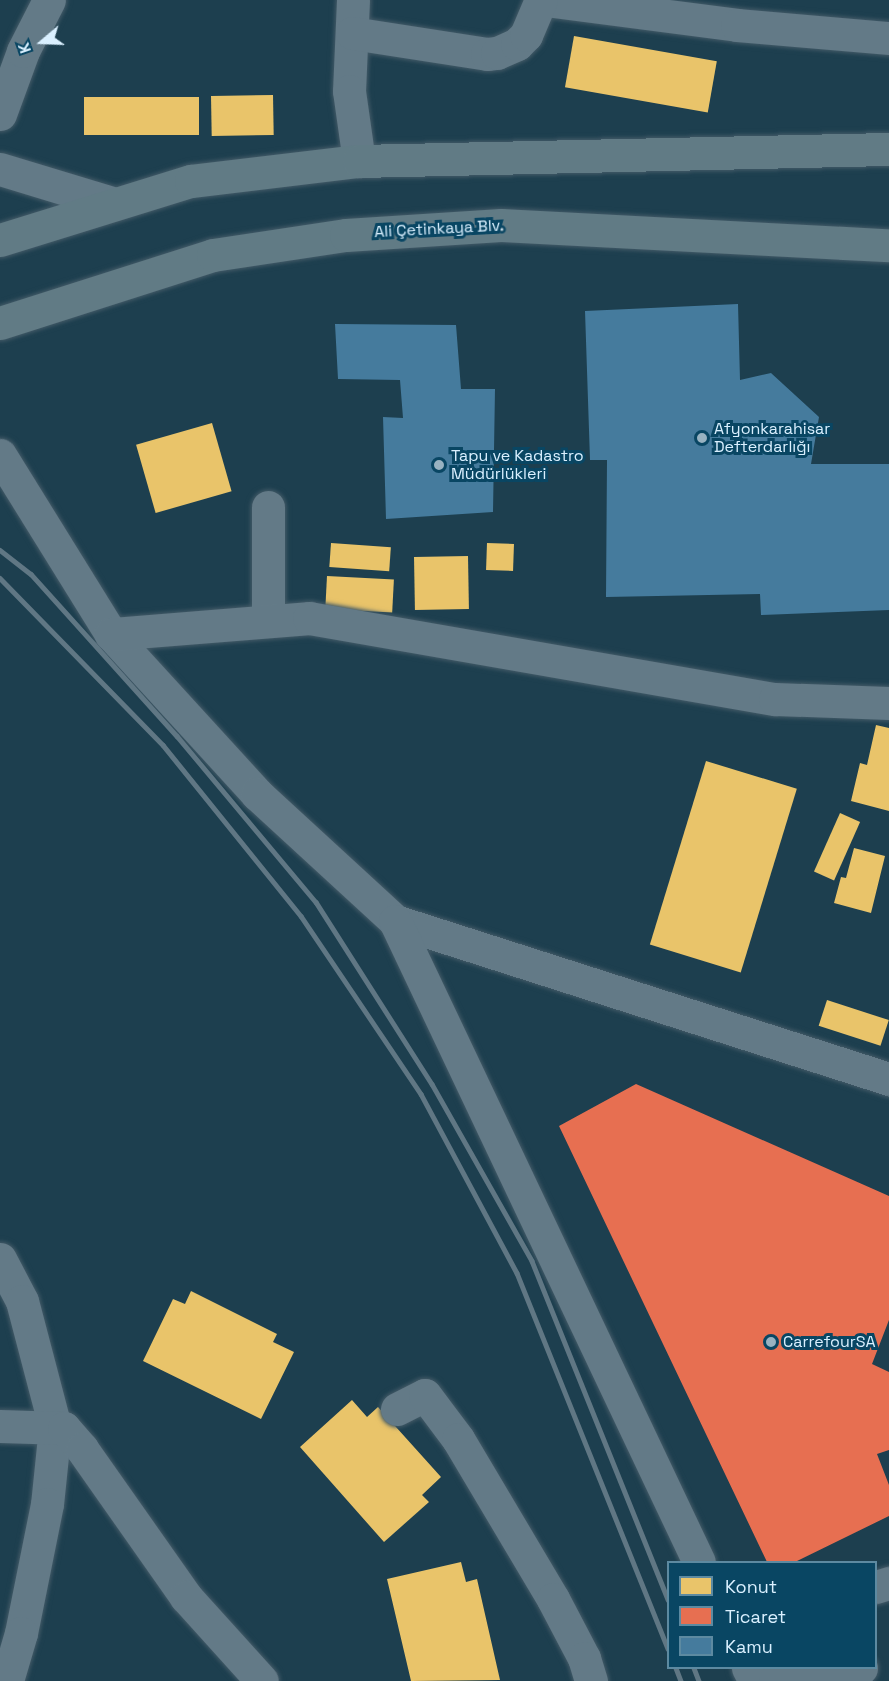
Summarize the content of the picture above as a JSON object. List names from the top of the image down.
{
  "streets": {
    "main road": ["Ali Çetinkaya Blv."]
  },
  "places": ["Afyonkarahisar Defterdarlığı", "Tapu ve Kadastro Müdürlükleri", "CarrefourSA"],
  "legend": ["Konut", "Ticaret", "Kamu"],
  "north": "left"
}
